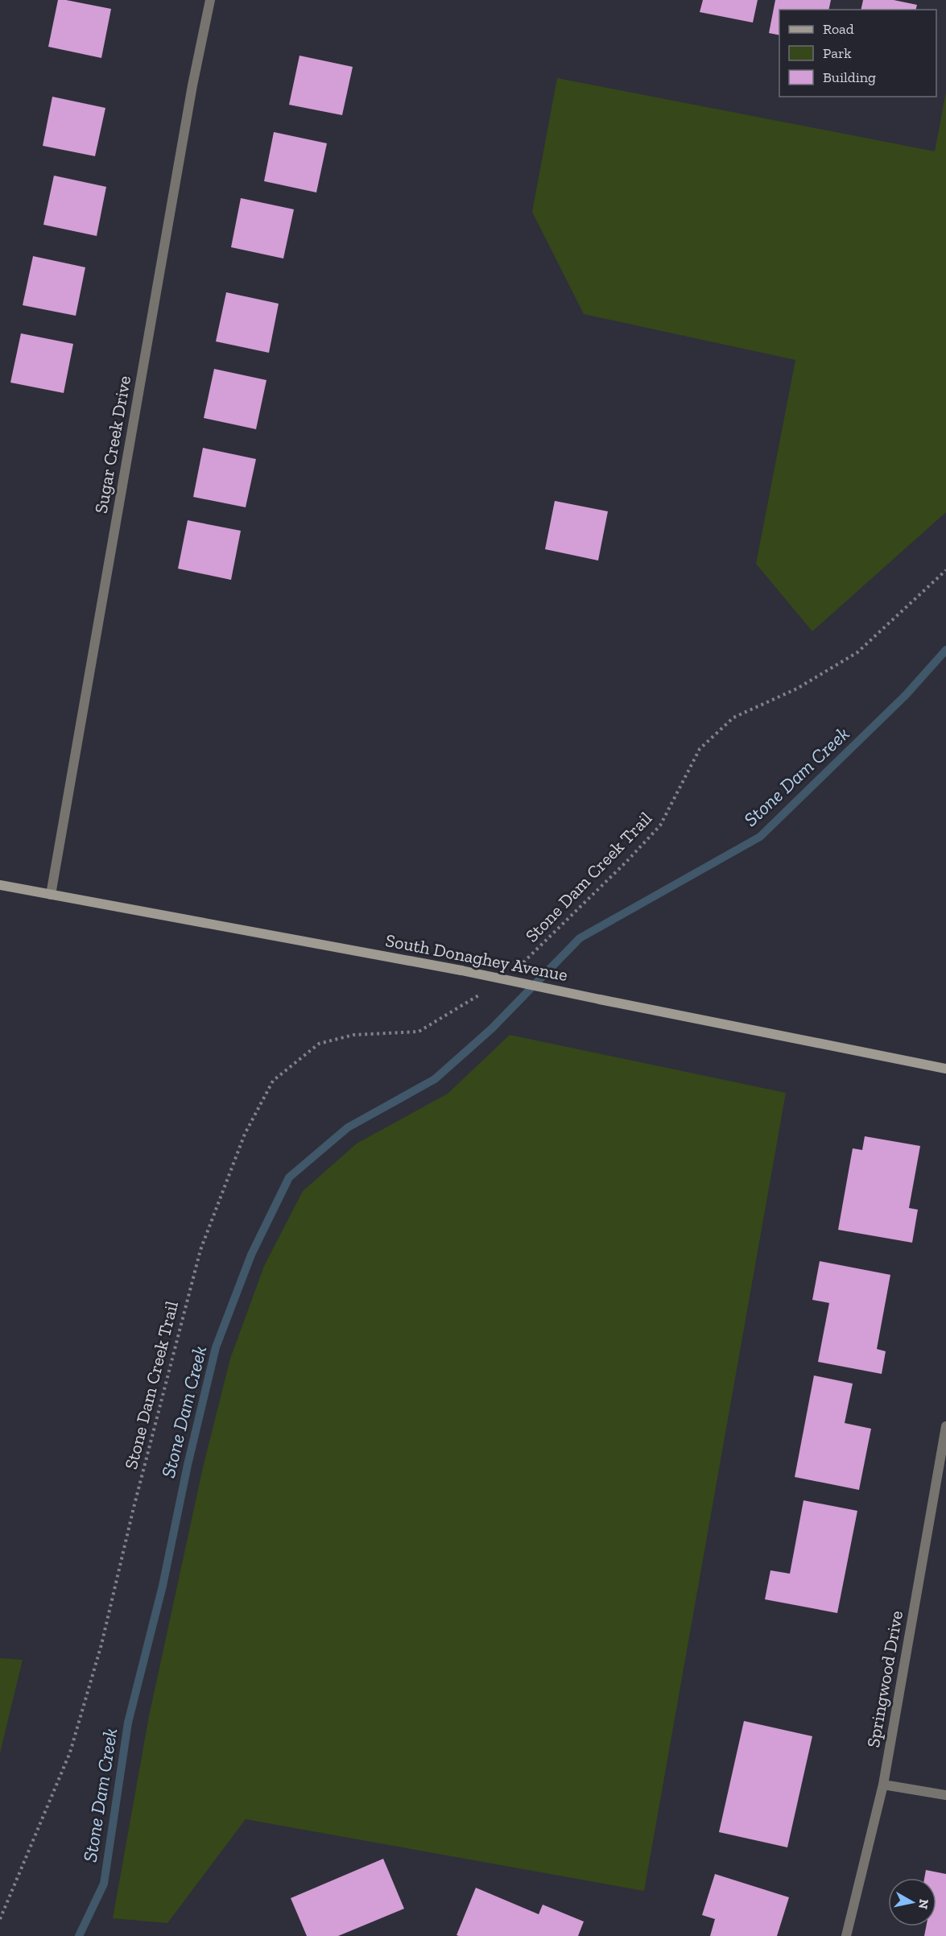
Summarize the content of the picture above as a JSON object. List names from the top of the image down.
{
  "streets": {
    "street": ["Sugar Creek Drive", "South Donaghey Avenue", "Springwood Drive"],
    "path": ["Stone Dam Creek Trail"]
  },
  "crossings": [
    ["Sugar Creek Drive", "South Donaghey Avenue"]
  ],
  "water": ["Stone Dam Creek"],
  "legend": ["Road", "Park", "Building"],
  "north": "right"
}
